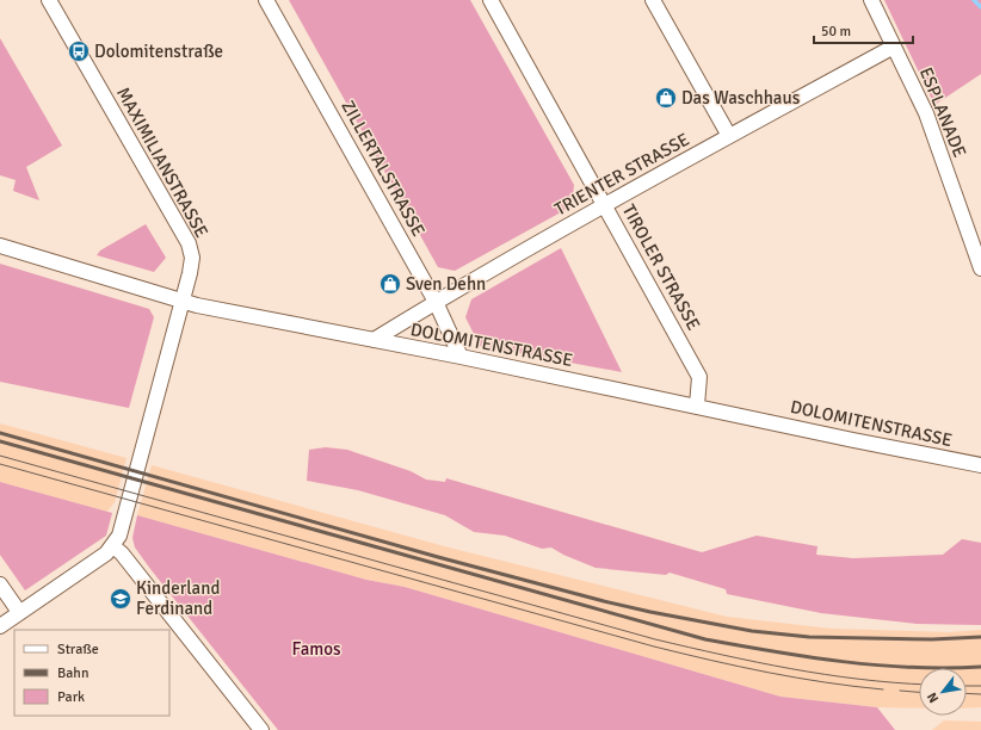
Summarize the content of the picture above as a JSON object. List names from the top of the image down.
{
  "streets": {
    "street": [
      "ESPLANADE",
      "MAXIMILIANSTRASSE",
      "ZILLERTALSTRASSE",
      "TRIENTER STRASSE",
      "TIROLER STRASSE",
      "DOLOMITENSTRASSE"
    ]
  },
  "crossings": [
    ["ESPLANADE", "TRIENTER STRASSE"],
    ["MAXIMILIANSTRASSE", "DOLOMITENSTRASSE"],
    ["ZILLERTALSTRASSE", "TRIENTER STRASSE"],
    ["ZILLERTALSTRASSE", "DOLOMITENSTRASSE"],
    ["TRIENTER STRASSE", "TIROLER STRASSE"],
    ["TRIENTER STRASSE", "DOLOMITENSTRASSE"],
    ["TIROLER STRASSE", "DOLOMITENSTRASSE"]
  ],
  "parks": ["Famos"],
  "places": {
    "bus stop": ["Dolomitenstraße"],
    "shop": ["Das Waschhaus", "Sven Dehn"],
    "school or university": ["Kinderland Ferdinand"]
  },
  "legend": ["Straße", "Bahn", "Park"],
  "scale_bar": "50 m",
  "north": "bottom left"
}
